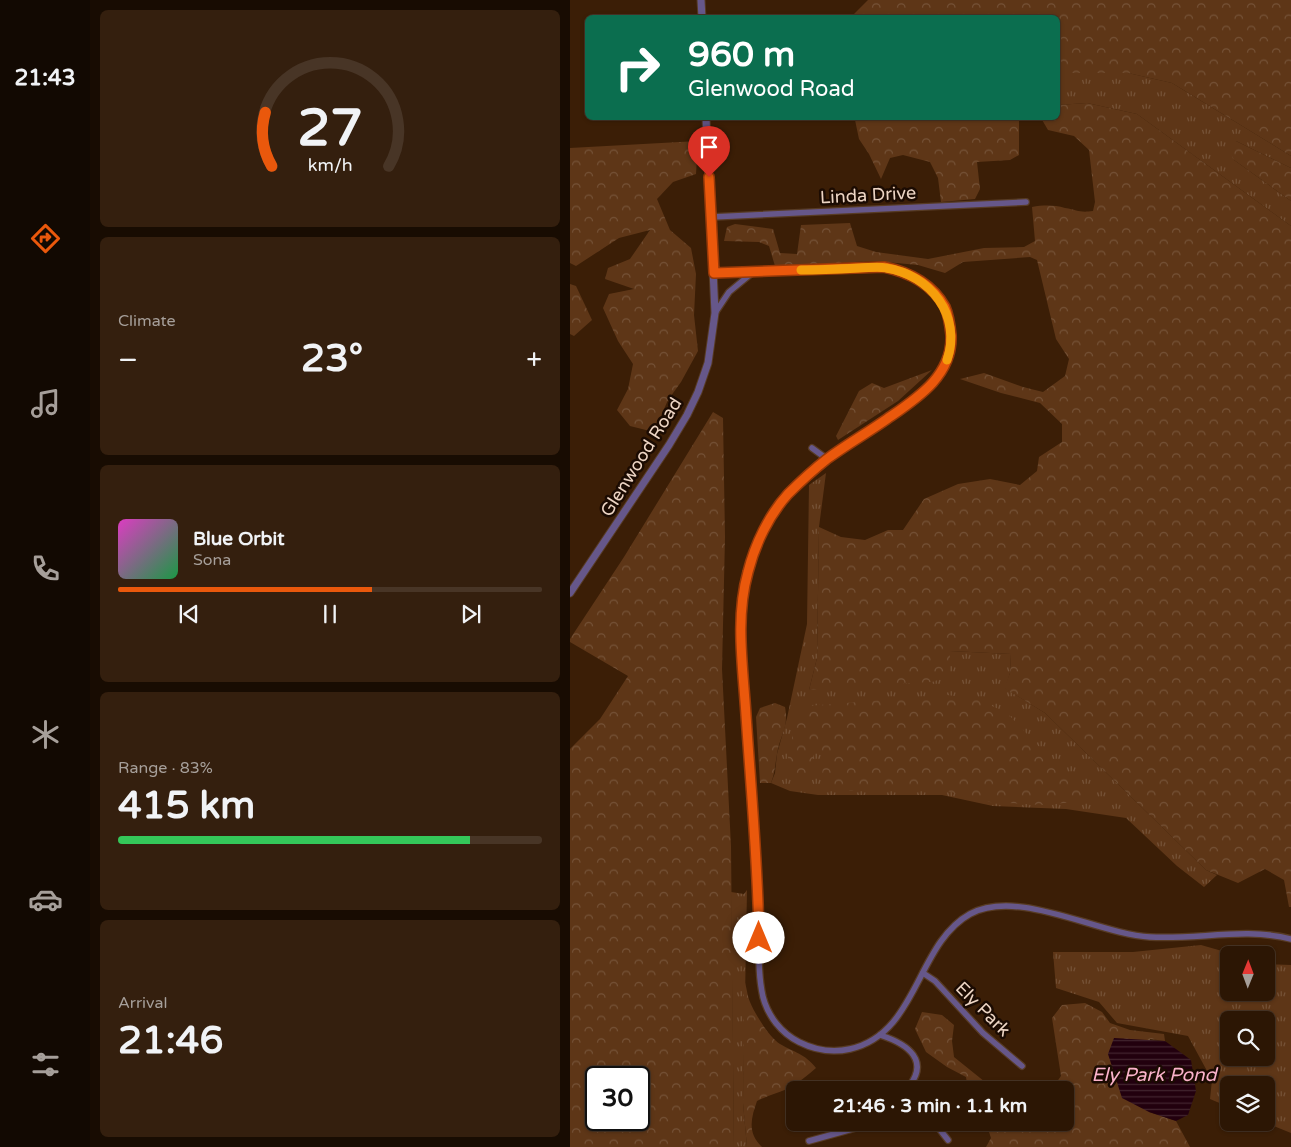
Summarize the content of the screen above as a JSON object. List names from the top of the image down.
{
  "streets": {
    "street": ["Linda Drive", "Glenwood Road", "Ely Park"]
  },
  "crossings": [
    ["Linda Drive", "Glenwood Road"]
  ],
  "water": ["Ely Park Pond"],
  "north": "top",
  "page": {
    "tabs": "21:43",
    "turn": ["960 m", "Glenwood Road"],
    "tile": [
      "Climate",
      ["Range · 83%", "415 km"],
      ["Arrival", "21:46"]
    ],
    "heat": ["−", "23°", "+"],
    "song": ["Blue Orbit", "Sona"],
    "limit": "30",
    "trip": "21:46 · 3 min · 1.1 km",
    "gauge": ["27", "km/h"]
  }
}
